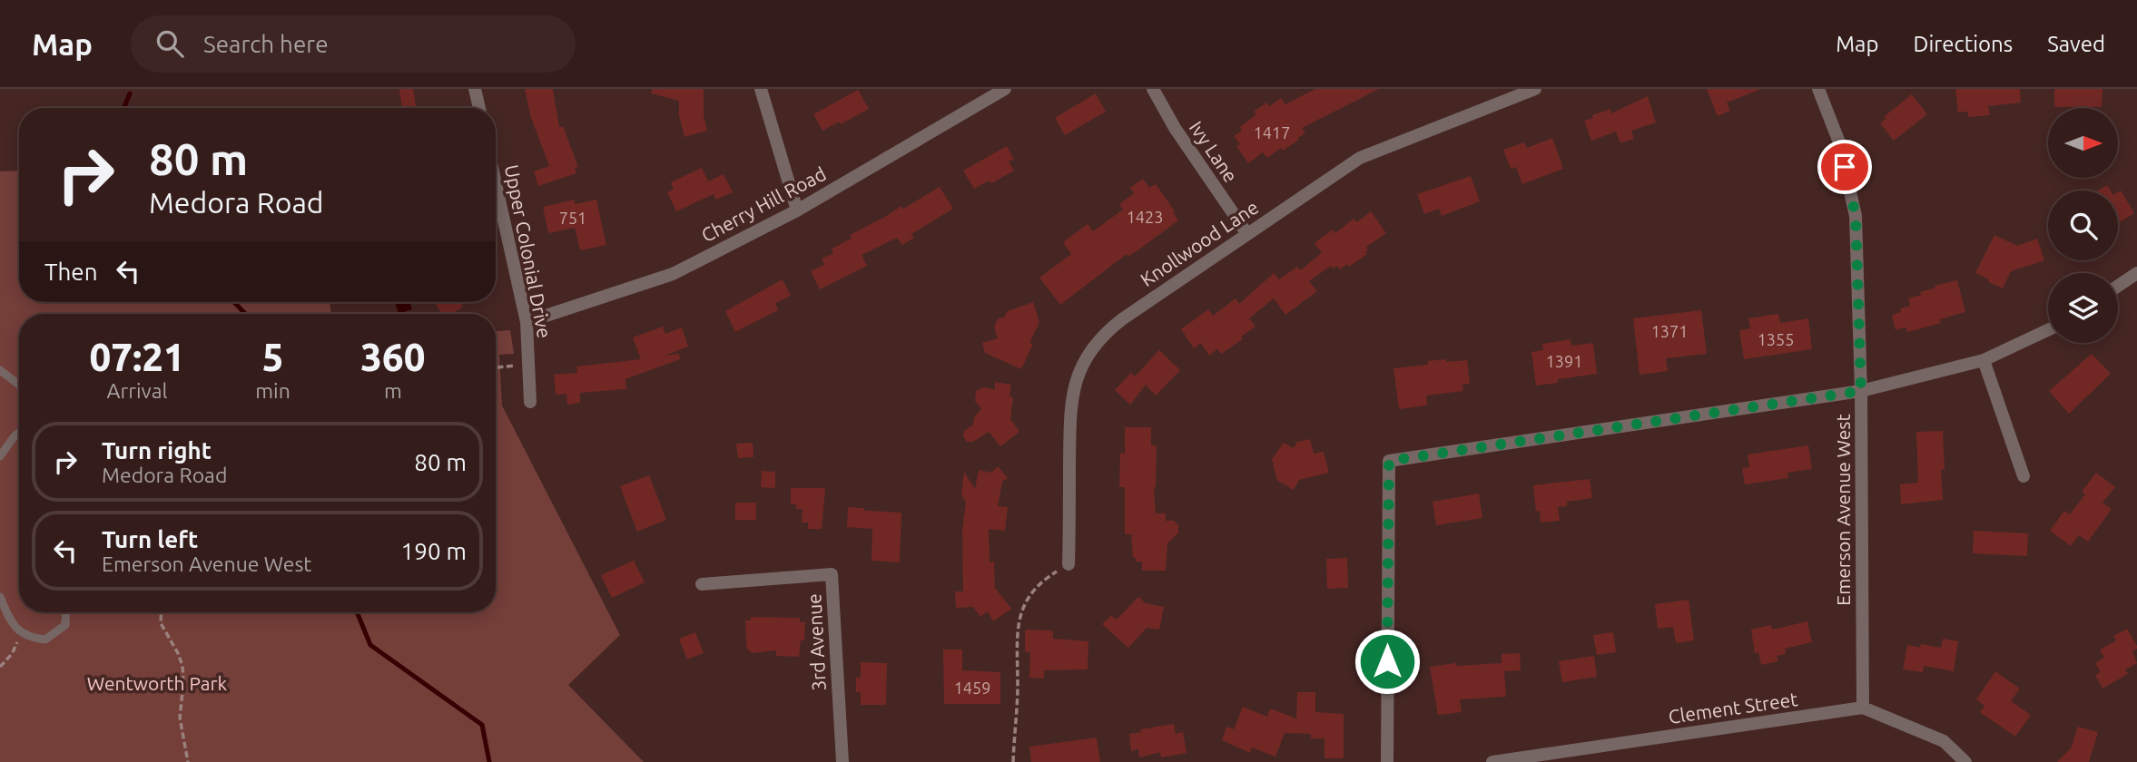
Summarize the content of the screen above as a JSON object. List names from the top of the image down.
{
  "streets": {
    "street": [
      "Ivy Lane",
      "Cherry Hill Road",
      "Knollwood Lane",
      "Upper Colonial Drive",
      "Emerson Avenue West",
      "3rd Avenue",
      "Clement Street"
    ]
  },
  "crossings": [
    ["Ivy Lane", "Knollwood Lane"],
    ["Cherry Hill Road", "Upper Colonial Drive"],
    ["Emerson Avenue West", "Clement Street"]
  ],
  "parks": ["Wentworth Park"],
  "house_numbers": [
    "1417",
    "1423",
    "751",
    "1371",
    "1355",
    "1391",
    "1459"
  ],
  "north": "right",
  "page": {
    "header": "Map",
    "search": "Search here",
    "nav": ["Map", "Directions", "Saved"],
    "turn": ["80 m", "Medora Road"],
    "then": "Then",
    "eta": [
      "07:21",
      "Arrival",
      "5",
      "min",
      "360",
      "m"
    ],
    "list": [
      {
        "name": "Turn right",
        "note": "Medora Road",
        "value": "80 m"
      },
      {
        "name": "Turn left",
        "note": "Emerson Avenue West",
        "value": "190 m"
      }
    ]
  }
}
